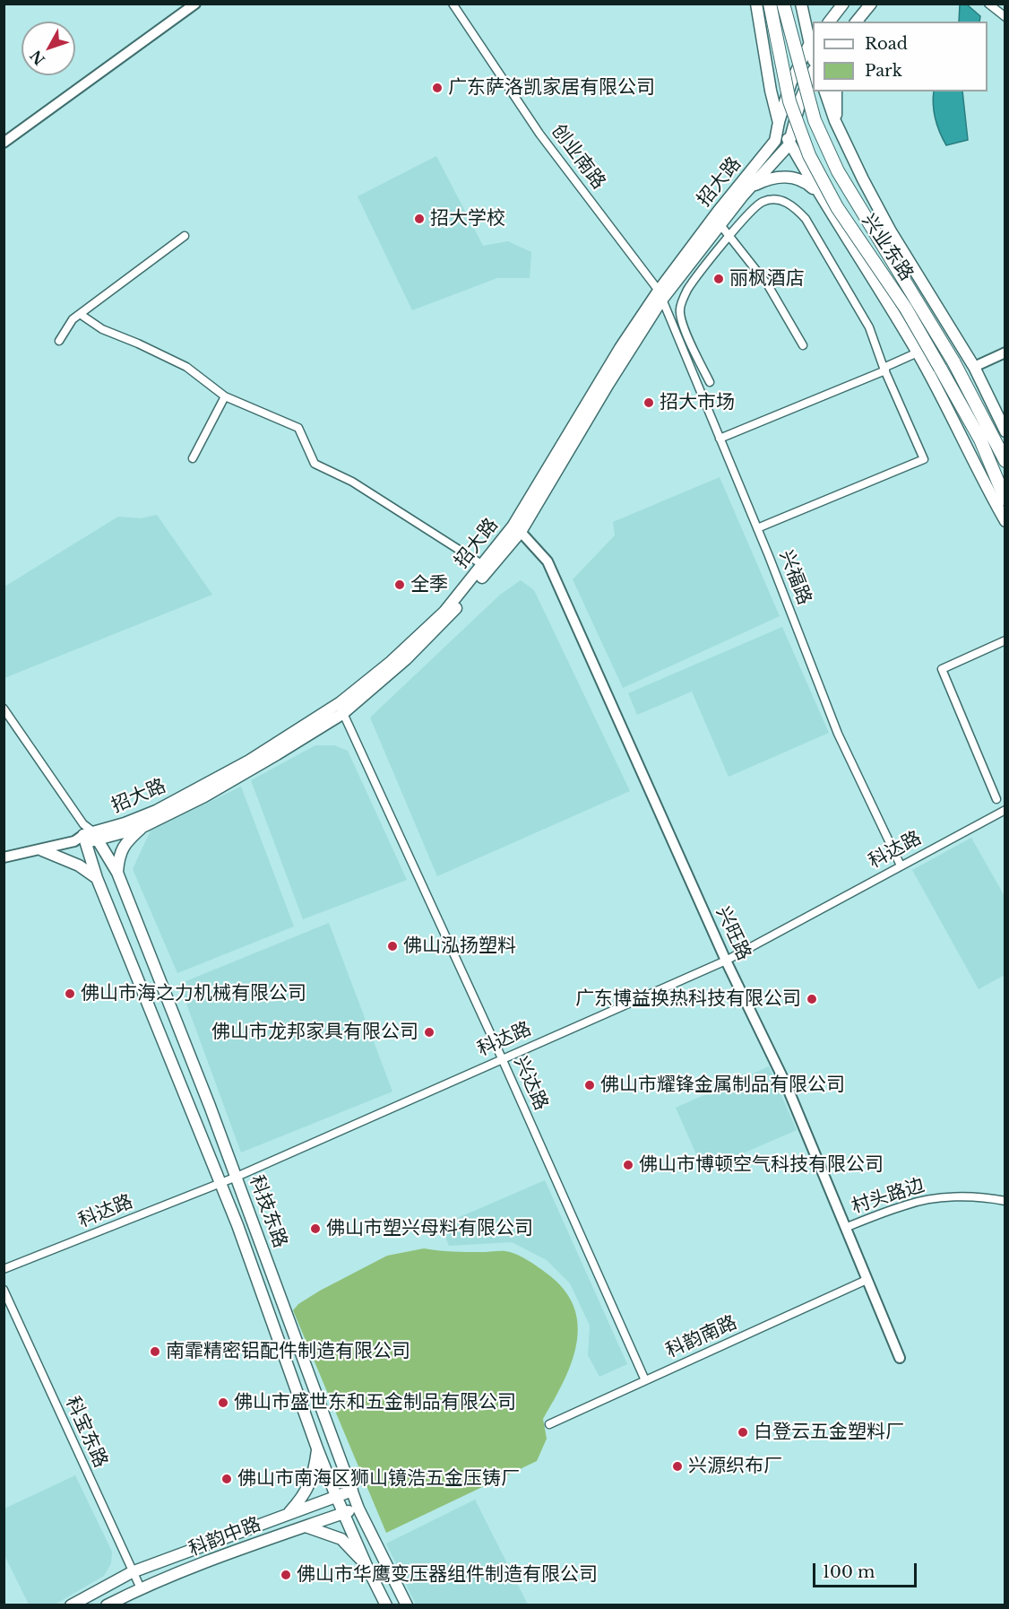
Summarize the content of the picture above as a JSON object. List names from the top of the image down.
{
  "streets": {
    "main road": [
      "招大路",
      "兴业东路",
      "科技东路",
      "科韵中路"
    ],
    "street": [
      "创业南路",
      "兴福路",
      "科达路",
      "兴旺路",
      "兴达路",
      "村头路边",
      "科韵南路",
      "科宝东路"
    ]
  },
  "crossings": [
    ["创业南路", "招大路"],
    ["创业南路", "兴福路"],
    ["招大路", "兴福路"],
    ["招大路", "兴旺路"],
    ["招大路", "兴达路"],
    ["招大路", "科技东路"],
    ["兴福路", "科达路"],
    ["科达路", "兴旺路"],
    ["科达路", "兴达路"],
    ["科达路", "科技东路"],
    ["兴旺路", "村头路边"],
    ["兴旺路", "科韵南路"],
    ["兴达路", "科韵南路"],
    ["科技东路", "科韵中路"],
    ["科宝东路", "科韵中路"]
  ],
  "places": [
    "广东萨洛凯家居有限公司",
    "招大学校",
    "丽枫酒店",
    "招大市场",
    "全季",
    "佛山泓扬塑料",
    "佛山市海之力机械有限公司",
    "广东博益换热科技有限公司",
    "佛山市龙邦家具有限公司",
    "佛山市耀锋金属制品有限公司",
    "佛山市博顿空气科技有限公司",
    "佛山市塑兴母料有限公司",
    "南霏精密铝配件制造有限公司",
    "佛山市盛世东和五金制品有限公司",
    "白登云五金塑料厂",
    "兴源织布厂",
    "佛山市南海区狮山镜浩五金压铸厂",
    "佛山市华鹰变压器组件制造有限公司"
  ],
  "legend": ["Road", "Park"],
  "scale_bar": "100 m",
  "north": "bottom left"
}
